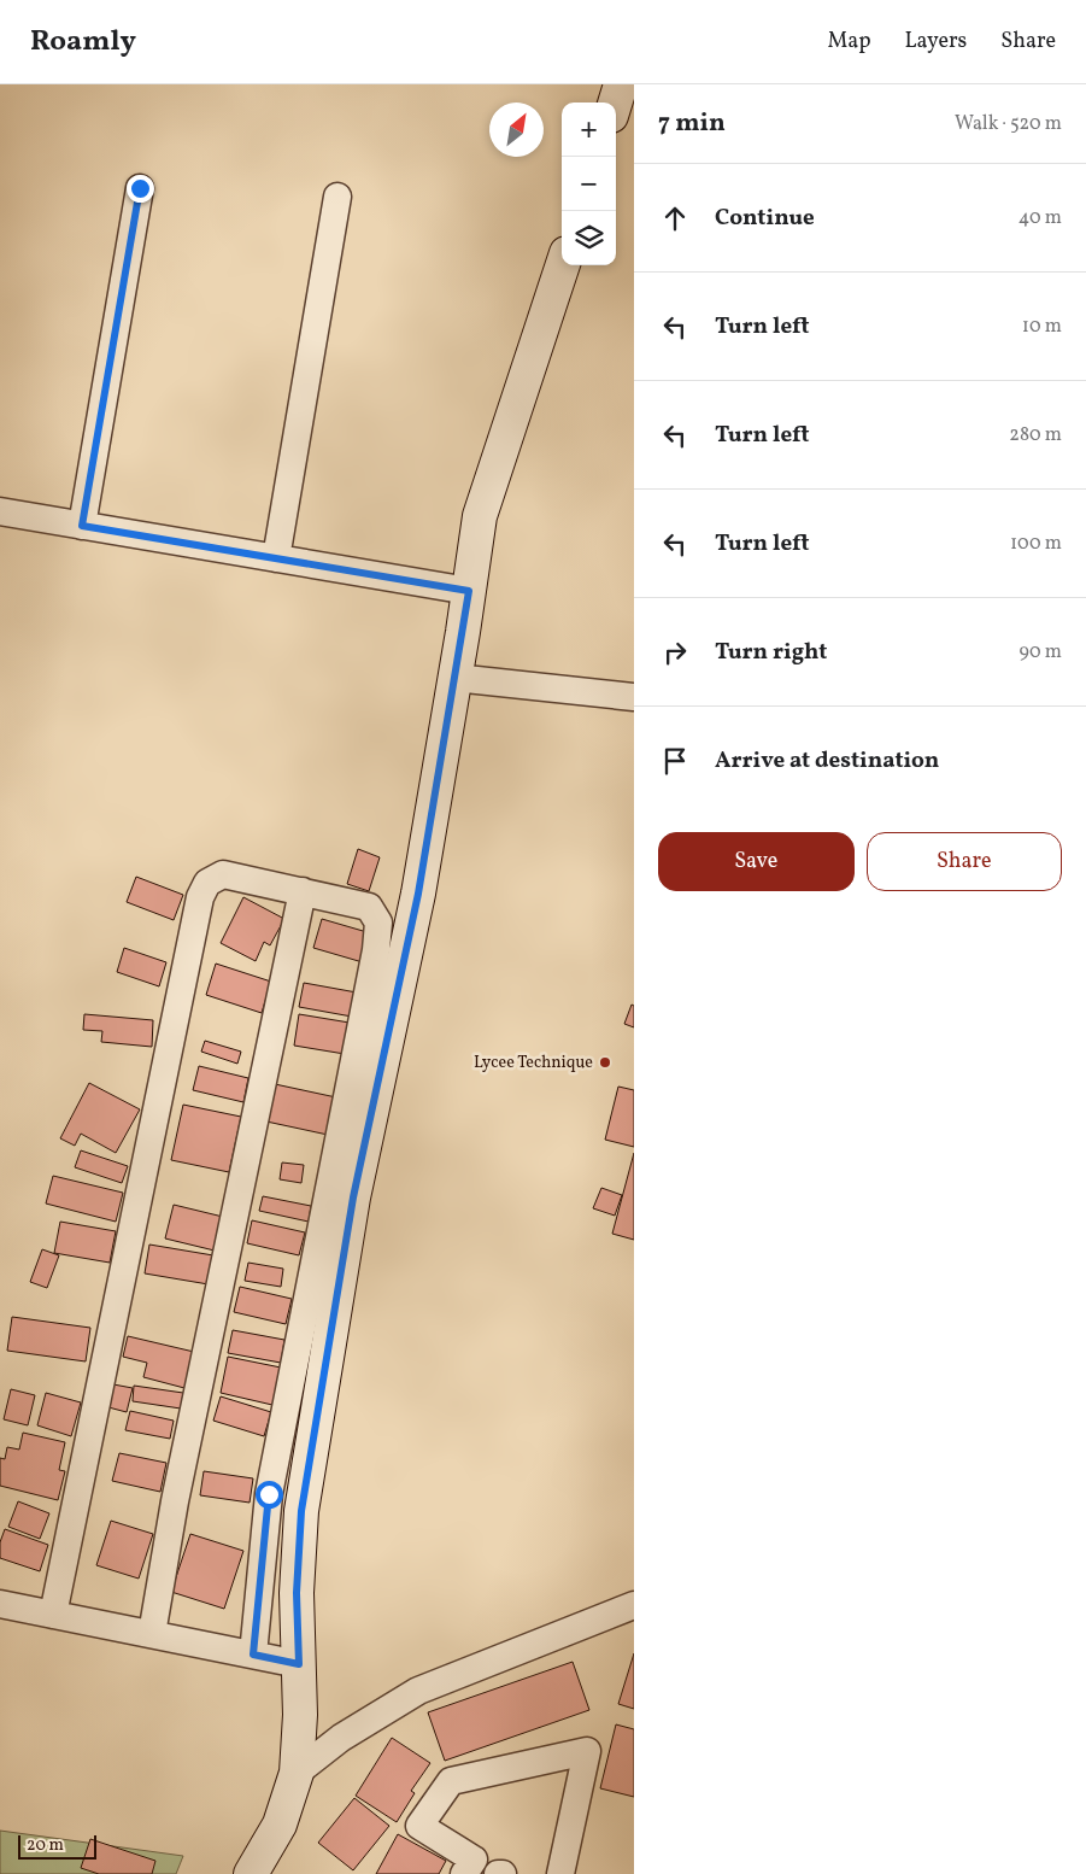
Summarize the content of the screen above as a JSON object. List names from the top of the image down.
{
  "places": ["Lycee Technique"],
  "scale_bar": "20 m",
  "north": "top right",
  "page": {
    "header": "Roamly",
    "nav": ["Map", "Layers", "Share"],
    "heading": ["7 min", "Walk · 520 m"],
    "map_buttons": ["+", "−"],
    "list": [
      ["Continue", "40 m"],
      ["Turn left", "10 m"],
      ["Turn left", "280 m"],
      ["Turn left", "100 m"],
      ["Turn right", "90 m"],
      "Arrive at destination"
    ],
    "buttons": ["Save", "Share"],
    "scale": "20 m"
  }
}
